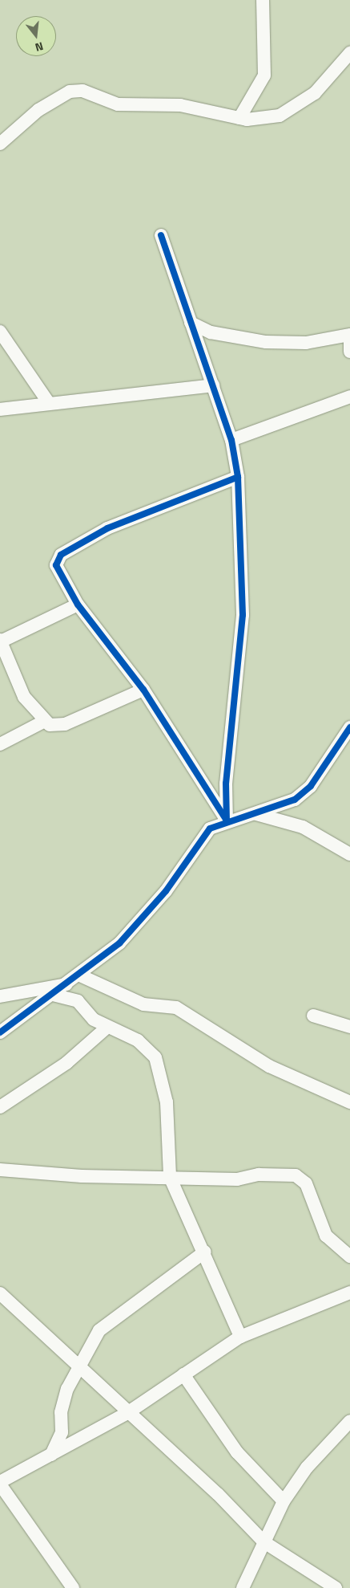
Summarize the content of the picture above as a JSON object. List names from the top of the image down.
{
  "north": "bottom"
}
